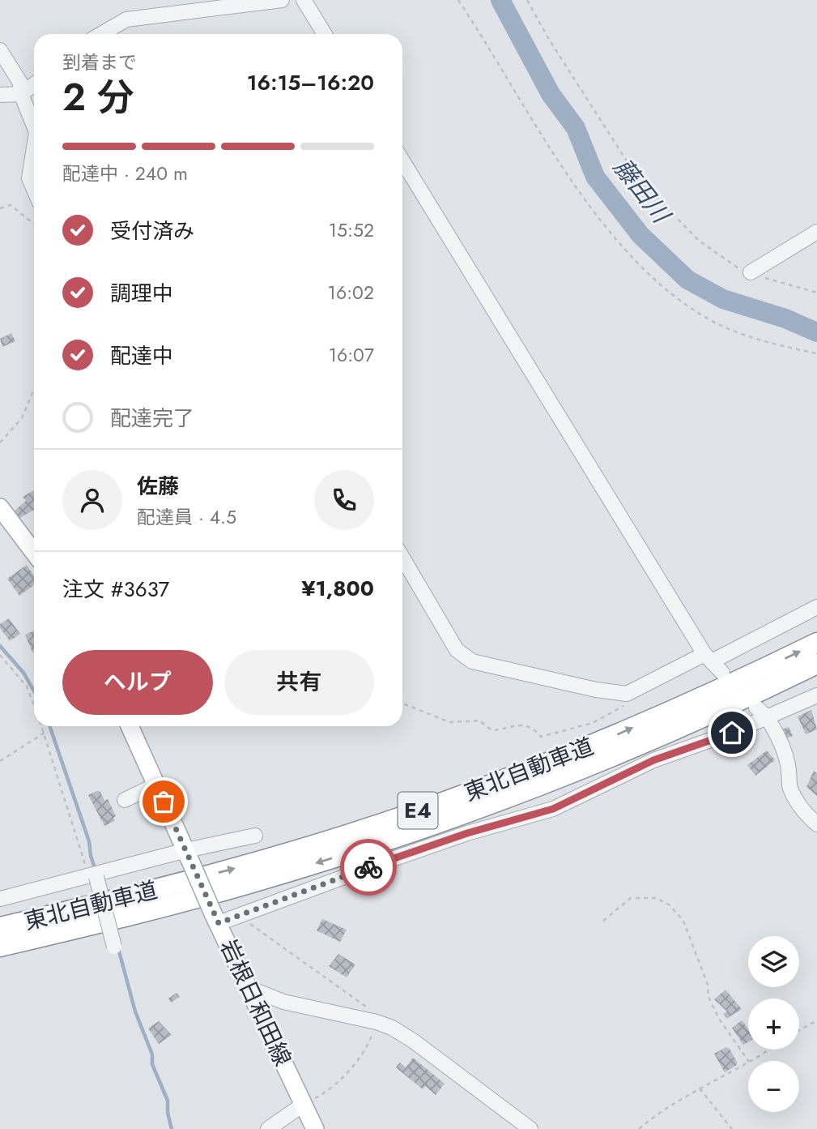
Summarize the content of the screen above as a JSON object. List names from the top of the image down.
{
  "streets": {
    "highway": ["東北自動車道", "E4"],
    "main road": ["岩根日和田線"]
  },
  "water": ["藤田川"],
  "page": {
    "heading": ["2 分", "到着まで", "16:15–16:20"],
    "panel": [
      "佐藤",
      "配達員 · 4.5",
      "注文 #3637",
      "¥1,800"
    ],
    "bar": "配達中 · 240 m",
    "list": [
      ["受付済み", "15:52"],
      ["調理中", "16:02"],
      ["配達中", "16:07"],
      "配達完了"
    ],
    "buttons": ["ヘルプ", "共有"],
    "map_buttons": ["+", "−"]
  }
}
